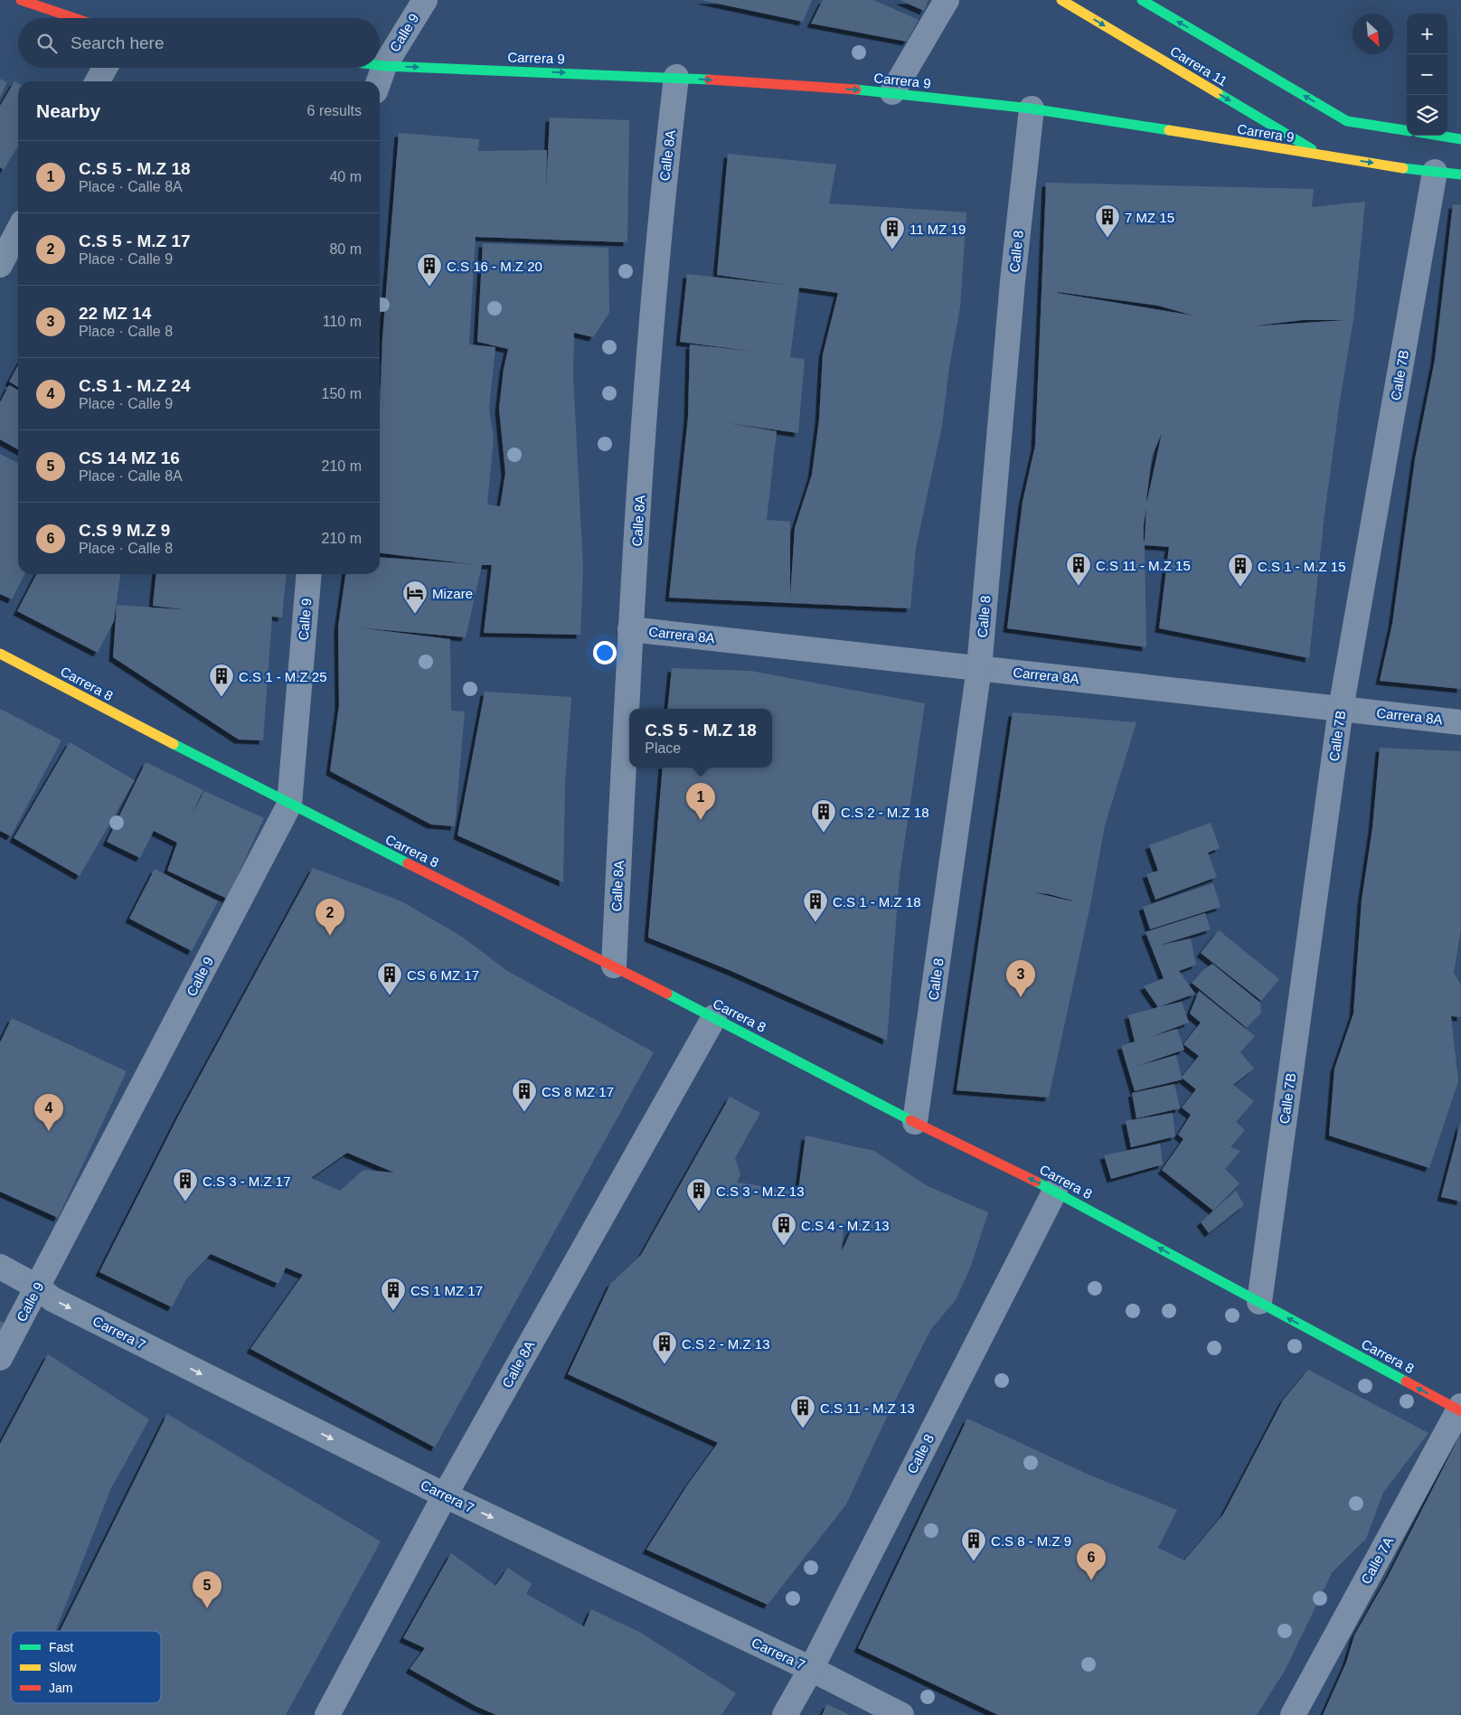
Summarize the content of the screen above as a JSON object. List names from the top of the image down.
{
  "streets": {
    "street": [
      "Calle 9",
      "Carrera 9",
      "Carrera 11",
      "Calle 8A",
      "Calle 8",
      "Calle 7B",
      "Carrera 8A",
      "Carrera 8",
      "Carrera 7",
      "Calle 7A"
    ]
  },
  "crossings": [
    ["Calle 9", "Carrera 9"],
    ["Calle 9", "Carrera 8"],
    ["Calle 9", "Carrera 7"],
    ["Carrera 9", "Carrera 11"],
    ["Carrera 9", "Calle 8A"],
    ["Carrera 9", "Calle 8"],
    ["Carrera 9", "Calle 7B"],
    ["Calle 8A", "Carrera 8A"],
    ["Calle 8A", "Carrera 8"],
    ["Calle 8A", "Carrera 7"],
    ["Calle 8", "Carrera 8A"],
    ["Calle 8", "Carrera 8"],
    ["Calle 8", "Carrera 7"],
    ["Calle 7B", "Carrera 8A"],
    ["Calle 7B", "Carrera 8"],
    ["Carrera 8", "Calle 7A"]
  ],
  "one_way": ["Carrera 9", "Carrera 8", "Carrera 7"],
  "places": {
    "building": [
      "7 MZ 15",
      "11 MZ 19",
      "C.S 16 - M.Z 20",
      "C.S 11 - M.Z 15",
      "C.S 1 - M.Z 15",
      "C.S 1 - M.Z 25",
      "C.S 2 - M.Z 18",
      "C.S 1 - M.Z 18",
      "CS 6 MZ 17",
      "CS 8 MZ 17",
      "C.S 3 - M.Z 17",
      "C.S 3 - M.Z 13",
      "C.S 4 - M.Z 13",
      "CS 1 MZ 17",
      "C.S 2 - M.Z 13",
      "C.S 11 - M.Z 13",
      "C.S 8 - M.Z 9"
    ],
    "hotel": ["Mizare"]
  },
  "legend": ["Fast", "Slow", "Jam"],
  "north": "bottom right",
  "page": {
    "map_buttons": ["+", "−"],
    "search": "Search here",
    "heading": ["Nearby", "6 results"],
    "list": [
      {
        "mark": "1",
        "name": "C.S 5 - M.Z 18",
        "note": "Place · Calle 8A",
        "value": "40 m"
      },
      {
        "mark": "2",
        "name": "C.S 5 - M.Z 17",
        "note": "Place · Calle 9",
        "value": "80 m"
      },
      {
        "mark": "3",
        "name": "22 MZ 14",
        "note": "Place · Calle 8",
        "value": "110 m"
      },
      {
        "mark": "4",
        "name": "C.S 1 - M.Z 24",
        "note": "Place · Calle 9",
        "value": "150 m"
      },
      {
        "mark": "5",
        "name": "CS 14 MZ 16",
        "note": "Place · Calle 8A",
        "value": "210 m"
      },
      {
        "mark": "6",
        "name": "C.S 9 M.Z 9",
        "note": "Place · Calle 8",
        "value": "210 m"
      }
    ],
    "popup": ["C.S 5 - M.Z 18", "Place"],
    "pins": [
      "1",
      "2",
      "3",
      "4",
      "6",
      "5"
    ]
  }
}
